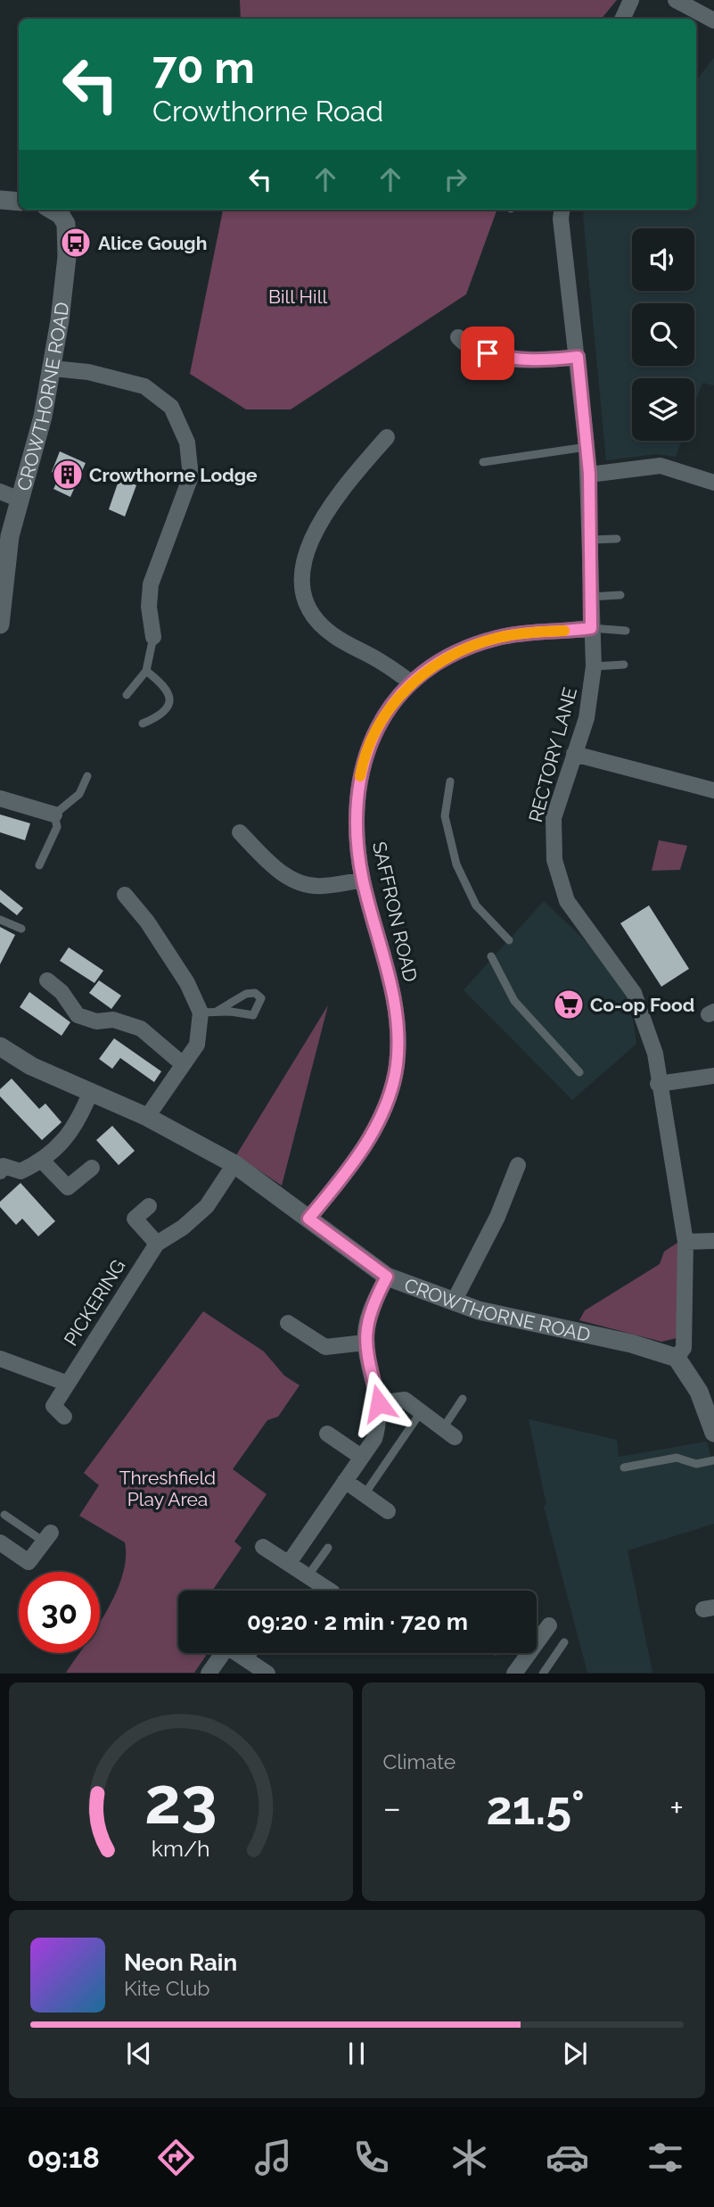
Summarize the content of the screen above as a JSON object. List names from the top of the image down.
{
  "streets": {
    "street": [
      "CROWTHORNE ROAD",
      "RECTORY LANE",
      "SAFFRON ROAD",
      "PICKERING"
    ]
  },
  "crossings": [
    ["CROWTHORNE ROAD", "RECTORY LANE"],
    ["CROWTHORNE ROAD", "SAFFRON ROAD"],
    ["CROWTHORNE ROAD", "PICKERING"],
    ["RECTORY LANE", "SAFFRON ROAD"]
  ],
  "parks": ["Bill Hill", "Threshfield Play Area"],
  "places": {
    "bus stop": ["Alice Gough"],
    "building": ["Crowthorne Lodge"],
    "supermarket": ["Co-op Food"]
  },
  "page": {
    "turn": ["70 m", "Crowthorne Road"],
    "limit": "30",
    "trip": "09:20 · 2 min · 720 m",
    "tile": "Climate",
    "heat": ["−", "21.5°", "+"],
    "song": ["Neon Rain", "Kite Club"],
    "tabs": "09:18",
    "gauge": ["23", "km/h"]
  }
}
